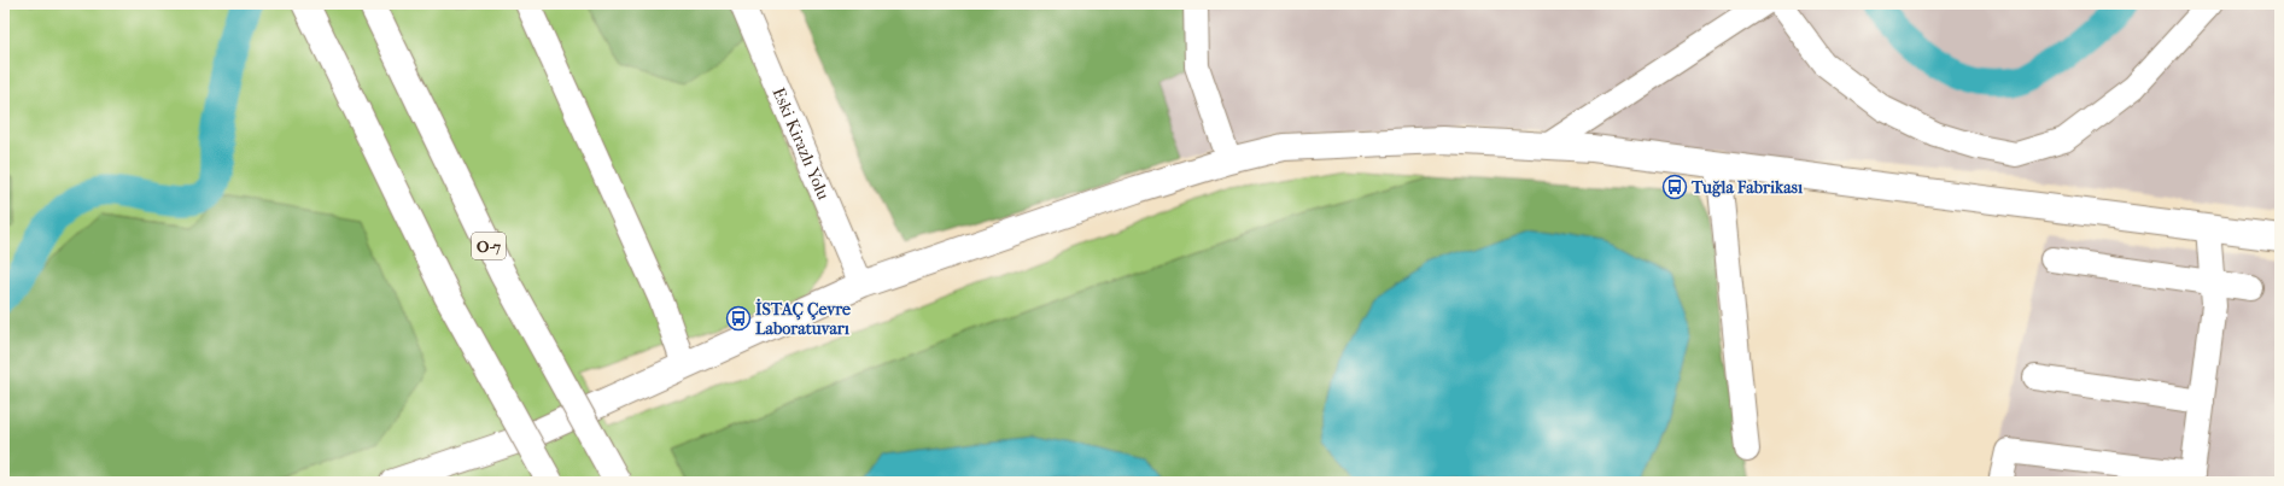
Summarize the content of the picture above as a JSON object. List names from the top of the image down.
{
  "streets": {
    "main road": ["O-7"],
    "street": ["Eski Kirazlı Yolu"]
  },
  "places": {
    "bus stop": ["Tuğla Fabrikası", "İSTAÇ Çevre Laboratuvarı"]
  }
}
